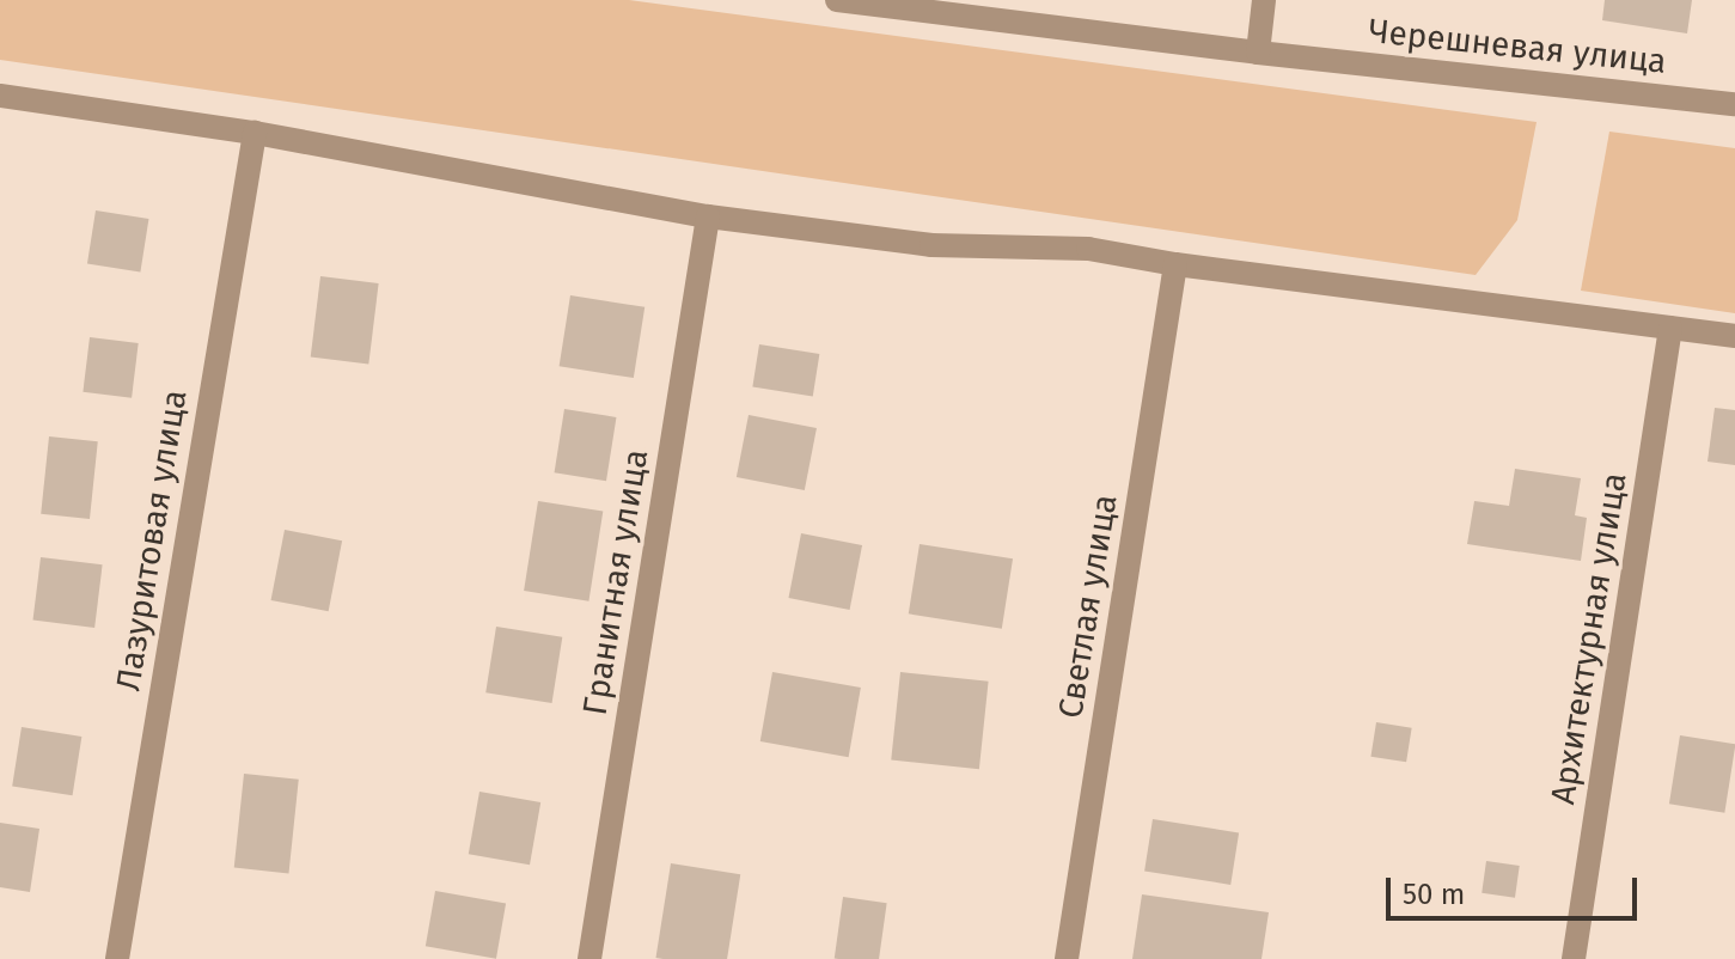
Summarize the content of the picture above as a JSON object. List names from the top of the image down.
{
  "streets": {
    "street": [
      "Черешневая улица",
      "Лазуритовая улица",
      "Гранитная улица",
      "Светлая улица",
      "Архитектурная улица"
    ]
  },
  "scale_bar": "50 m"
}
